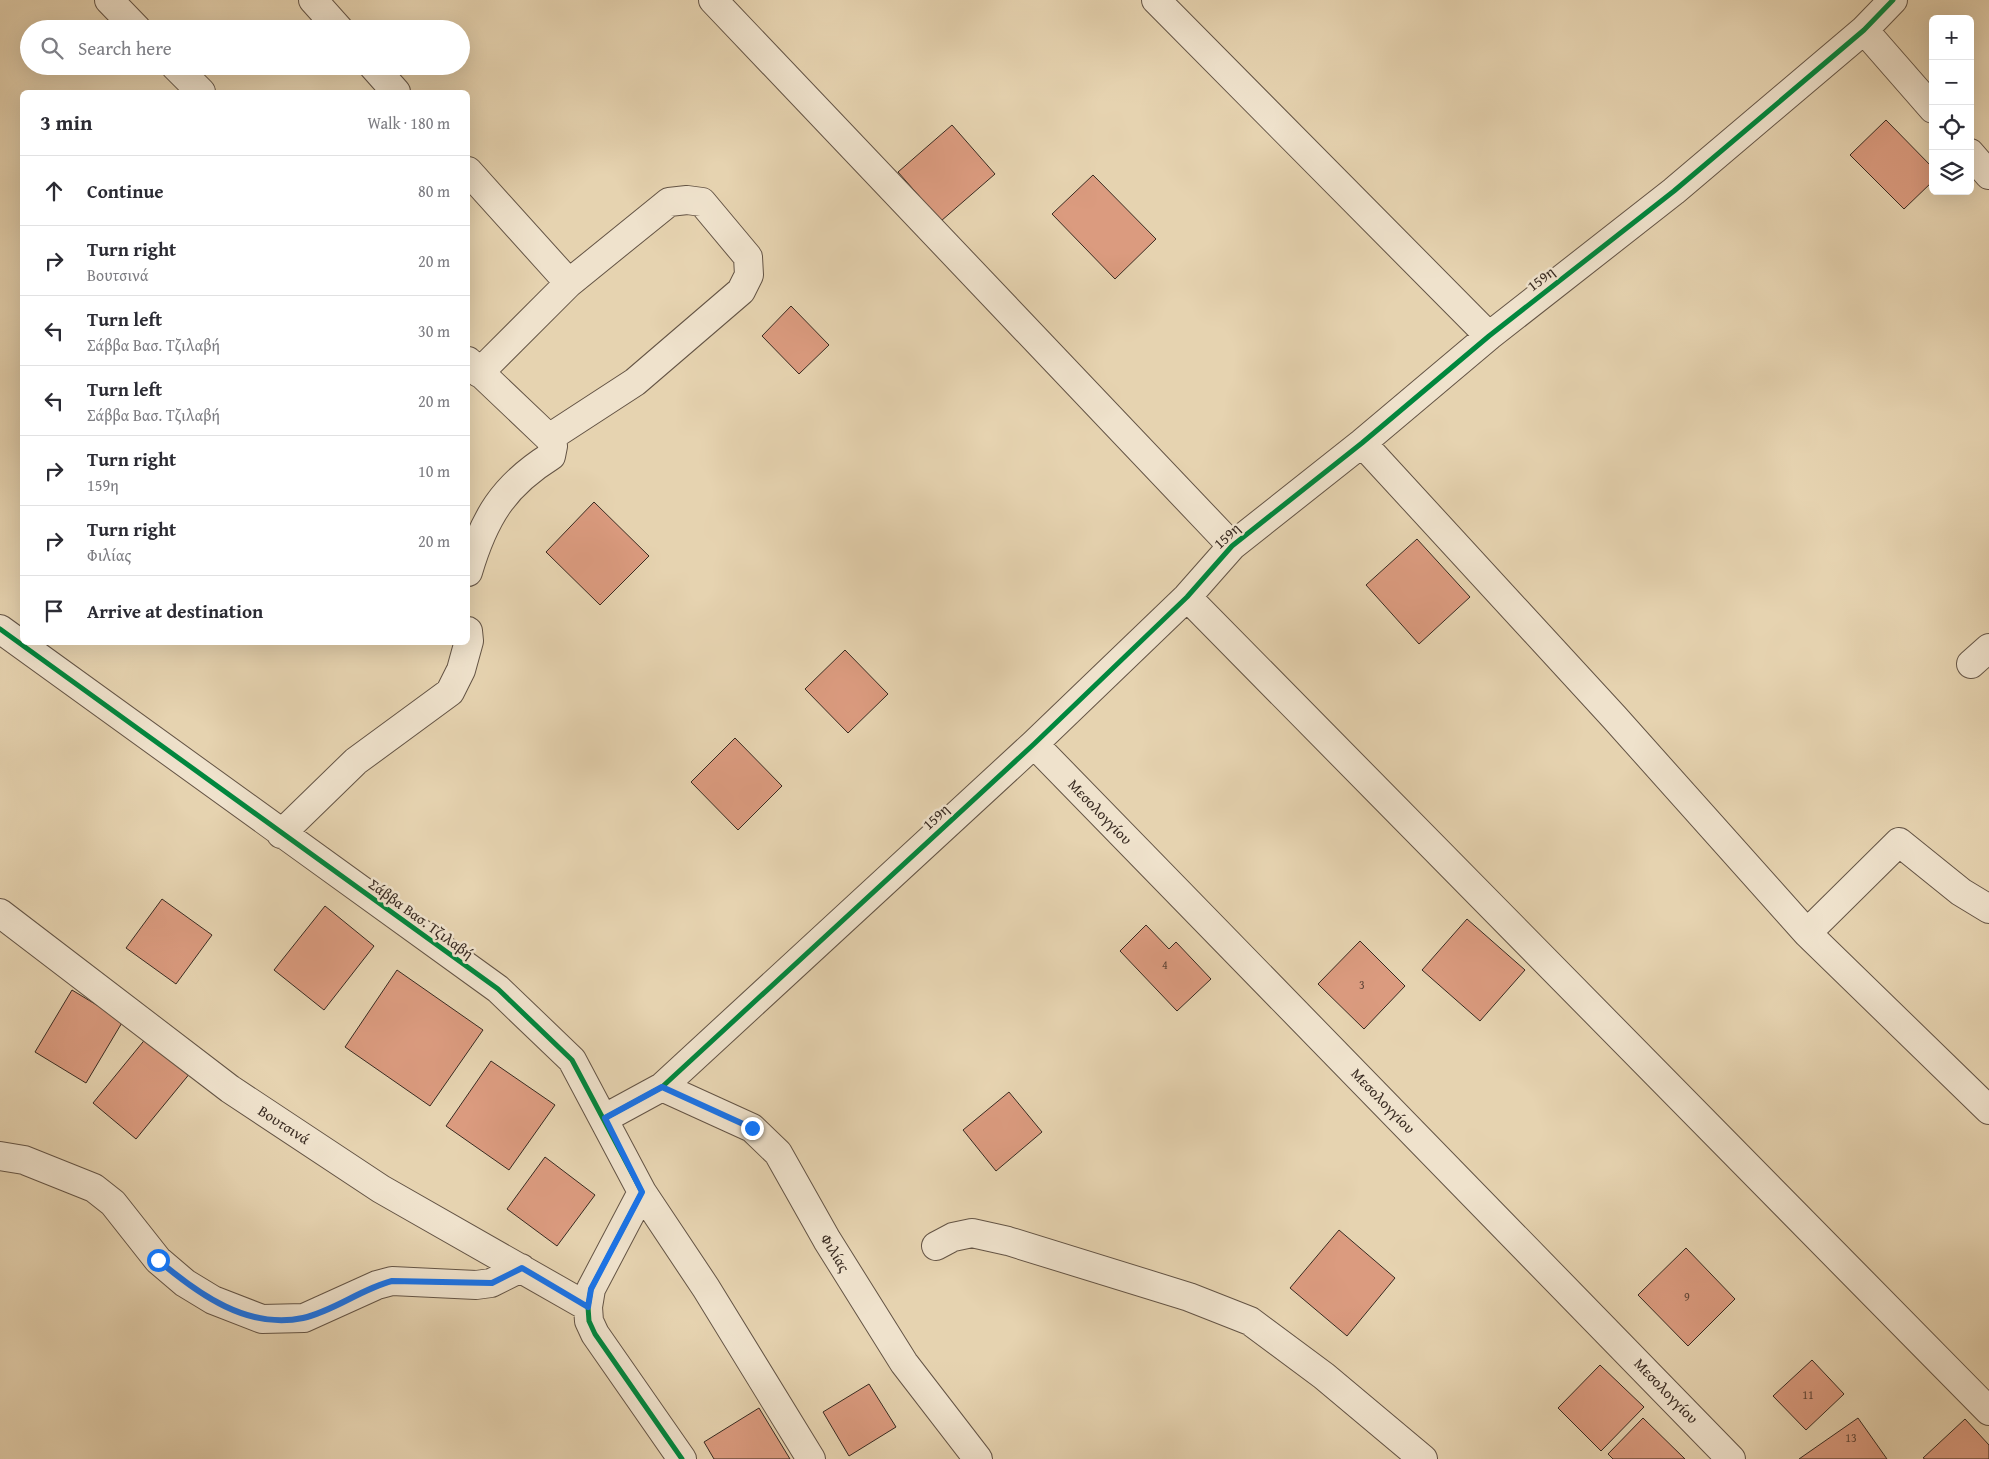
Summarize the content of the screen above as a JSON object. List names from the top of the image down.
{
  "streets": {
    "street": [
      "159η",
      "Μεσολογγίου",
      "Σάββα Βασ. Τζιλαβή",
      "Βουτσινά",
      "Φιλίας"
    ]
  },
  "crossings": [
    ["159η", "Μεσολογγίου"],
    ["159η", "Σάββα Βασ. Τζιλαβή"],
    ["159η", "Φιλίας"]
  ],
  "house_numbers": [
    "4",
    "3",
    "9",
    "11",
    "13"
  ],
  "page": {
    "map_buttons": ["+", "−"],
    "search": "Search here",
    "heading": ["3 min", "Walk · 180 m"],
    "list": [
      ["Continue", "80 m"],
      ["Turn right", "Βουτσινά", "20 m"],
      ["Turn left", "Σάββα Βασ. Τζιλαβή", "30 m"],
      ["Turn left", "Σάββα Βασ. Τζιλαβή", "20 m"],
      ["Turn right", "159η", "10 m"],
      ["Turn right", "Φιλίας", "20 m"],
      "Arrive at destination"
    ]
  }
}
